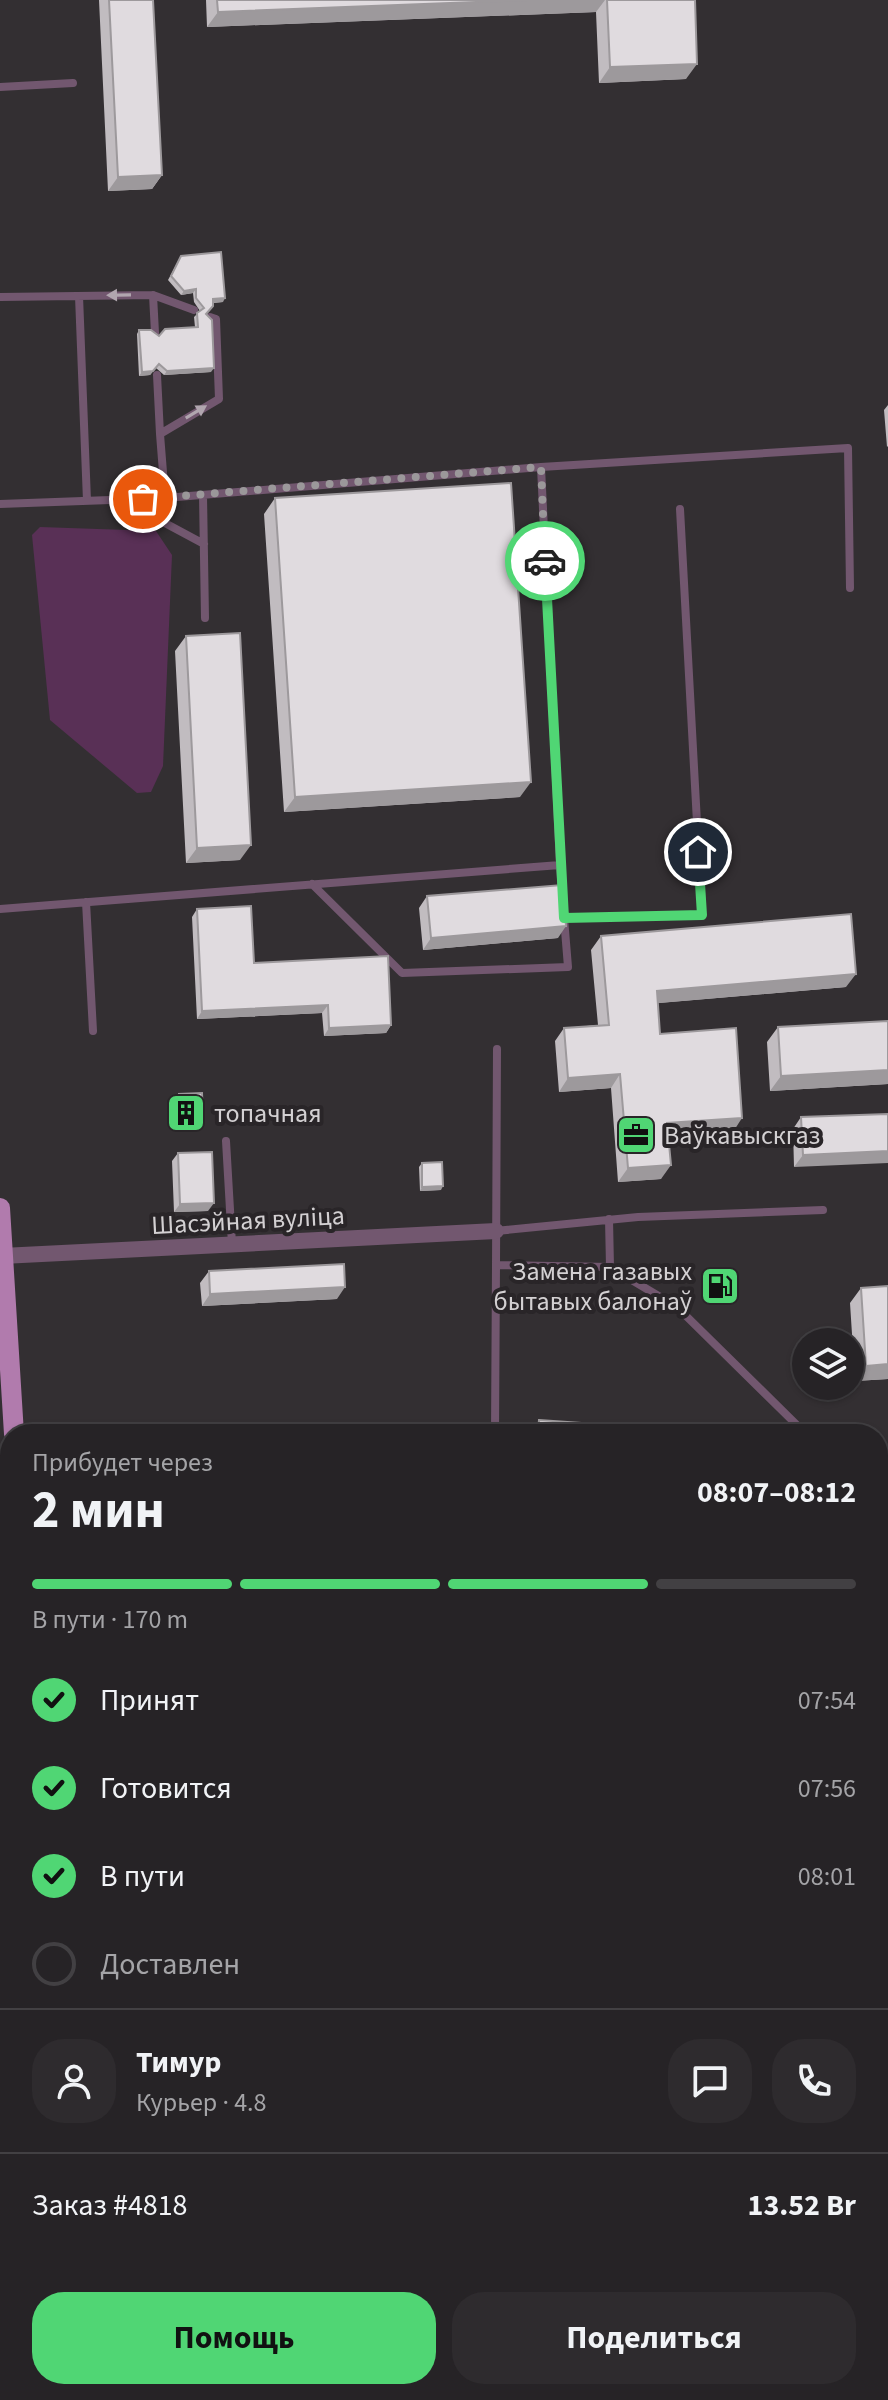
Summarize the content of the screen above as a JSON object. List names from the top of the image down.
{
  "streets": {
    "street": ["Шасэйная вуліца"]
  },
  "places": {
    "building": ["топачная"],
    "office": ["Ваўкавыскгаз"],
    "fuel station": ["Замена газавых бытавых балонаў"]
  },
  "page": {
    "heading": ["2 мин", "Прибудет через", "08:07–08:12"],
    "panel": [
      "Тимур",
      "Курьер · 4.8",
      "Заказ #4818",
      "13.52 Br"
    ],
    "bar": "В пути · 170 m",
    "list": [
      ["Принят", "07:54"],
      ["Готовится", "07:56"],
      ["В пути", "08:01"],
      "Доставлен"
    ],
    "buttons": ["Помощь", "Поделиться"]
  }
}
